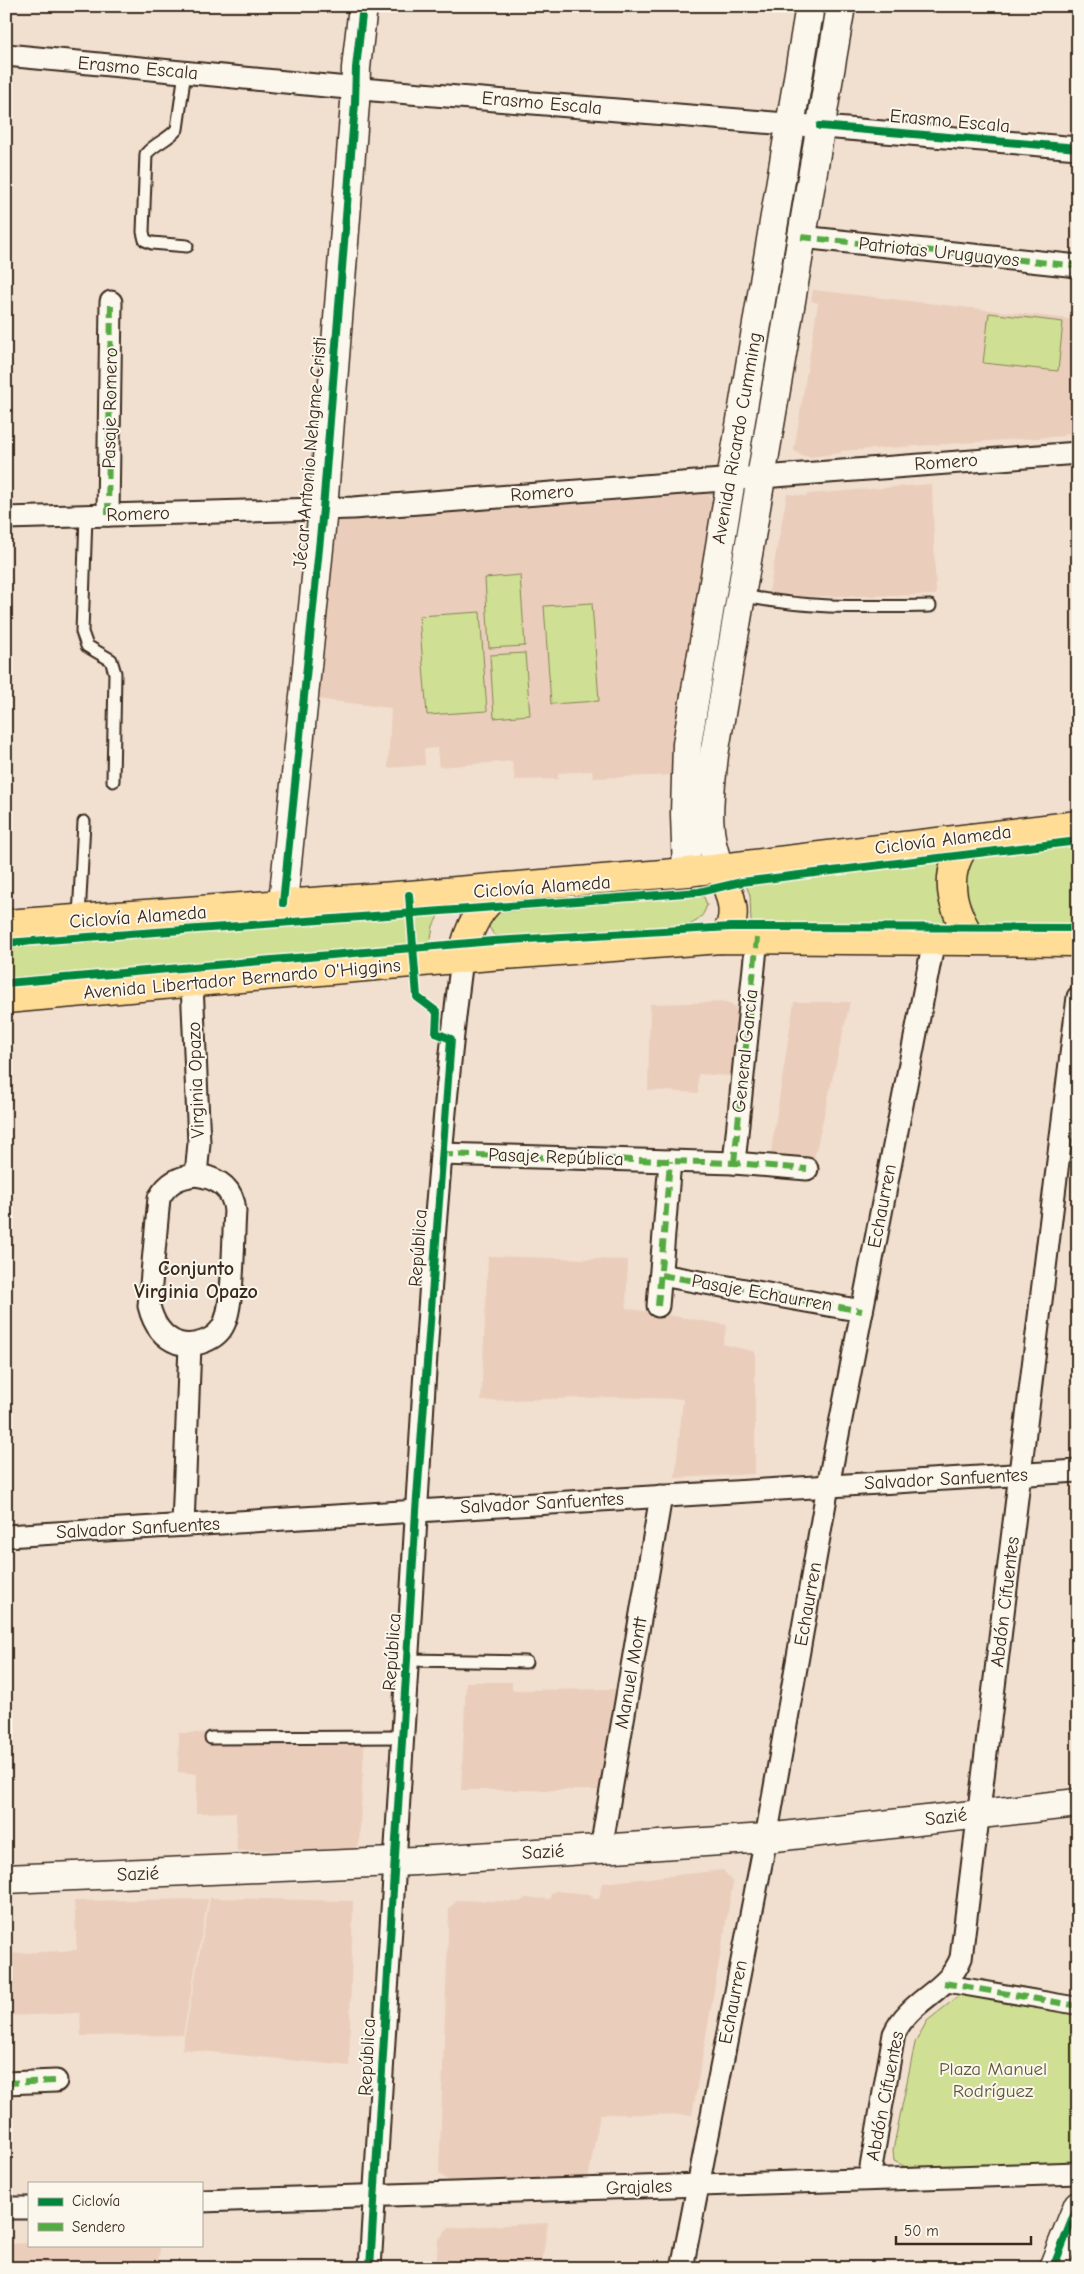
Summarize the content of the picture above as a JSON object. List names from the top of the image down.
{
  "streets": {
    "main road": ["Avenida Libertador Bernardo O'Higgins"],
    "street": [
      "Erasmo Escala",
      "Patriotas Uruguayos",
      "Pasaje Romero",
      "Avenida Ricardo Cumming",
      "Jécar Antonio Nehgme Cristi",
      "Romero",
      "General García",
      "Virginia Opazo",
      "Pasaje República",
      "Echaurren",
      "República",
      "Pasaje Echaurren",
      "Salvador Sanfuentes",
      "Abdón Cifuentes",
      "Manuel Montt",
      "Sazié",
      "Grajales"
    ],
    "cycle path": ["Ciclovía Alameda"]
  },
  "crossings": [
    ["Erasmo Escala", "Avenida Ricardo Cumming"],
    ["Erasmo Escala", "Jécar Antonio Nehgme Cristi"],
    ["Patriotas Uruguayos", "Avenida Ricardo Cumming"],
    ["Pasaje Romero", "Romero"],
    ["Avenida Ricardo Cumming", "Romero"],
    ["Jécar Antonio Nehgme Cristi", "Romero"],
    ["Avenida Libertador Bernardo O'Higgins", "General García"],
    ["Avenida Libertador Bernardo O'Higgins", "Virginia Opazo"],
    ["Avenida Libertador Bernardo O'Higgins", "Echaurren"],
    ["Avenida Libertador Bernardo O'Higgins", "República"],
    ["General García", "Pasaje República"],
    ["Pasaje República", "República"],
    ["Echaurren", "Pasaje Echaurren"],
    ["Echaurren", "Salvador Sanfuentes"],
    ["Echaurren", "Sazié"],
    ["Echaurren", "Grajales"],
    ["República", "Salvador Sanfuentes"],
    ["República", "Sazié"],
    ["República", "Grajales"],
    ["Salvador Sanfuentes", "Abdón Cifuentes"],
    ["Salvador Sanfuentes", "Manuel Montt"],
    ["Abdón Cifuentes", "Sazié"],
    ["Abdón Cifuentes", "Grajales"],
    ["Manuel Montt", "Sazié"]
  ],
  "districts": ["Conjunto Virginia Opazo"],
  "parks": ["Plaza Manuel Rodríguez"],
  "legend": ["Ciclovía", "Sendero"],
  "scale_bar": "50 m"
}
